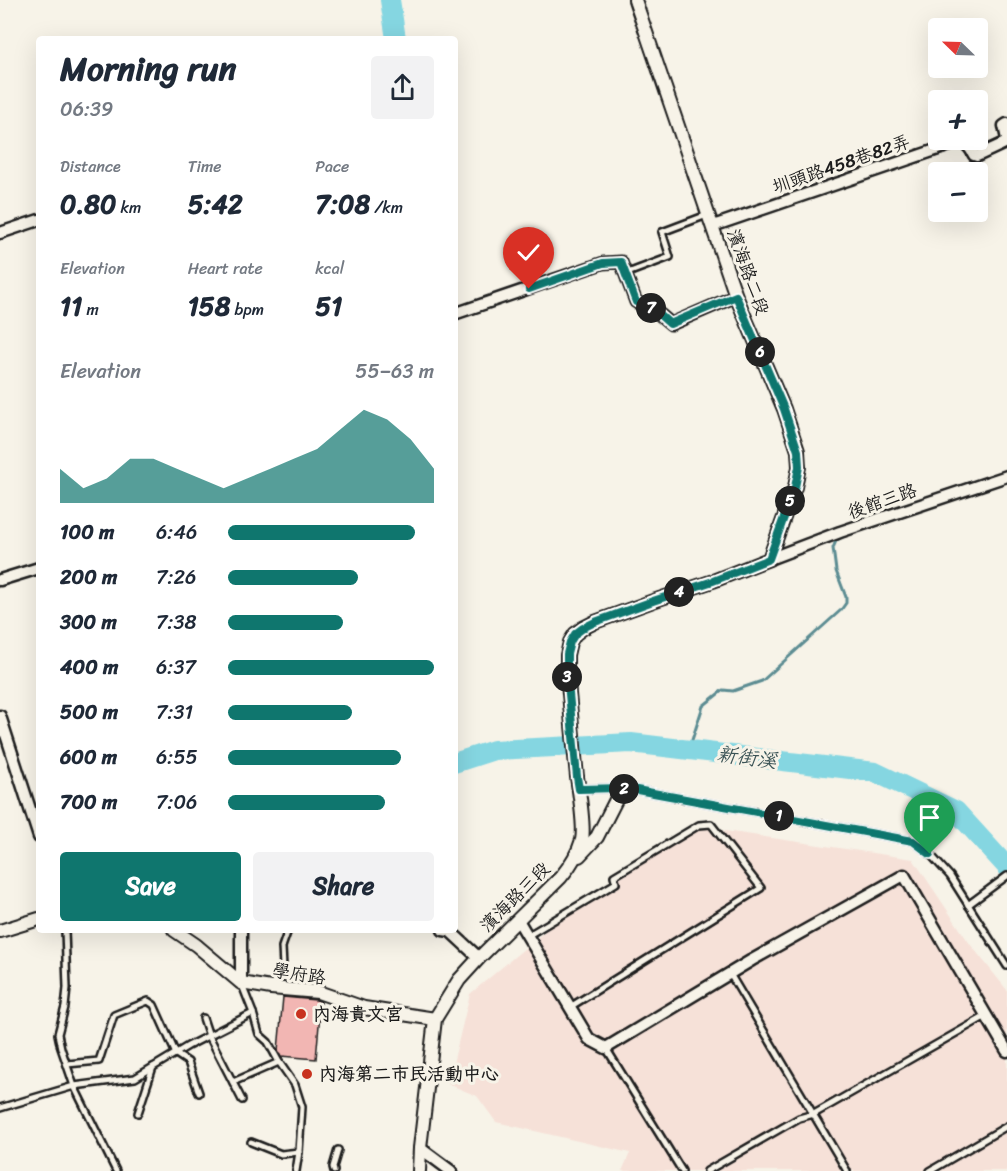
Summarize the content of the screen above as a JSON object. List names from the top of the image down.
{
  "streets": {
    "street": [
      "圳頭路458巷82弄",
      "濱海路二段",
      "後館三路",
      "濱海路三段",
      "學府路"
    ]
  },
  "crossings": [
    ["圳頭路458巷82弄", "濱海路二段"],
    ["濱海路二段", "後館三路"],
    ["濱海路二段", "濱海路三段"],
    ["後館三路", "濱海路三段"],
    ["濱海路三段", "學府路"]
  ],
  "water": ["新街溪"],
  "places": ["內海貴文宮", "內海第二市民活動中心"],
  "north": "top left",
  "page": {
    "map_buttons": ["+", "−"],
    "heading": ["Morning run", "06:39"],
    "stats": [
      ["Distance", "0.80 km"],
      ["Time", "5:42"],
      ["Pace", "7:08 /km"],
      ["Elevation", "11 m"],
      ["Heart rate", "158 bpm"],
      ["kcal", "51"]
    ],
    "pins": [
      "7",
      "6",
      "5",
      "4",
      "3",
      "2",
      "1"
    ],
    "chart": ["Elevation", "55–63 m"],
    "list": [
      {
        "name": "100 m",
        "note": "6:46"
      },
      {
        "name": "200 m",
        "note": "7:26"
      },
      {
        "name": "300 m",
        "note": "7:38"
      },
      {
        "name": "400 m",
        "note": "6:37"
      },
      {
        "name": "500 m",
        "note": "7:31"
      },
      {
        "name": "600 m",
        "note": "6:55"
      },
      {
        "name": "700 m",
        "note": "7:06"
      }
    ],
    "buttons": ["Save", "Share"]
  }
}
